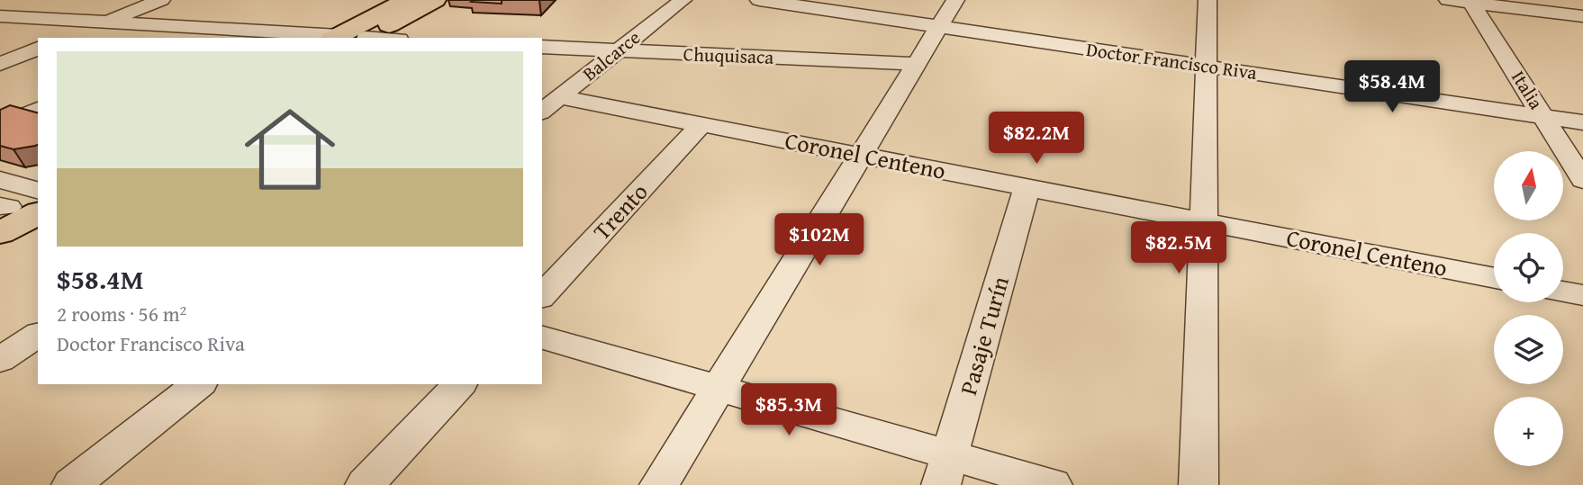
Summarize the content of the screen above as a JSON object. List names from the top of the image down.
{
  "streets": {
    "street": [
      "Balcarce",
      "Chuquisaca",
      "Doctor Francisco Riva",
      "Italia",
      "Coronel Centeno",
      "Trento",
      "Pasaje Turín"
    ]
  },
  "crossings": [
    ["Balcarce", "Chuquisaca"],
    ["Balcarce", "Coronel Centeno"],
    ["Doctor Francisco Riva", "Italia"],
    ["Coronel Centeno", "Trento"],
    ["Coronel Centeno", "Pasaje Turín"]
  ],
  "north": "top",
  "page": {
    "list": [
      {
        "name": "$58.4M",
        "note": "2 rooms · 56 m² · Doctor Francisco Riva"
      }
    ],
    "price": [
      "$58.4M",
      "$82.2M",
      "$102M",
      "$82.5M",
      "$85.3M"
    ],
    "map_buttons": "+"
  }
}
